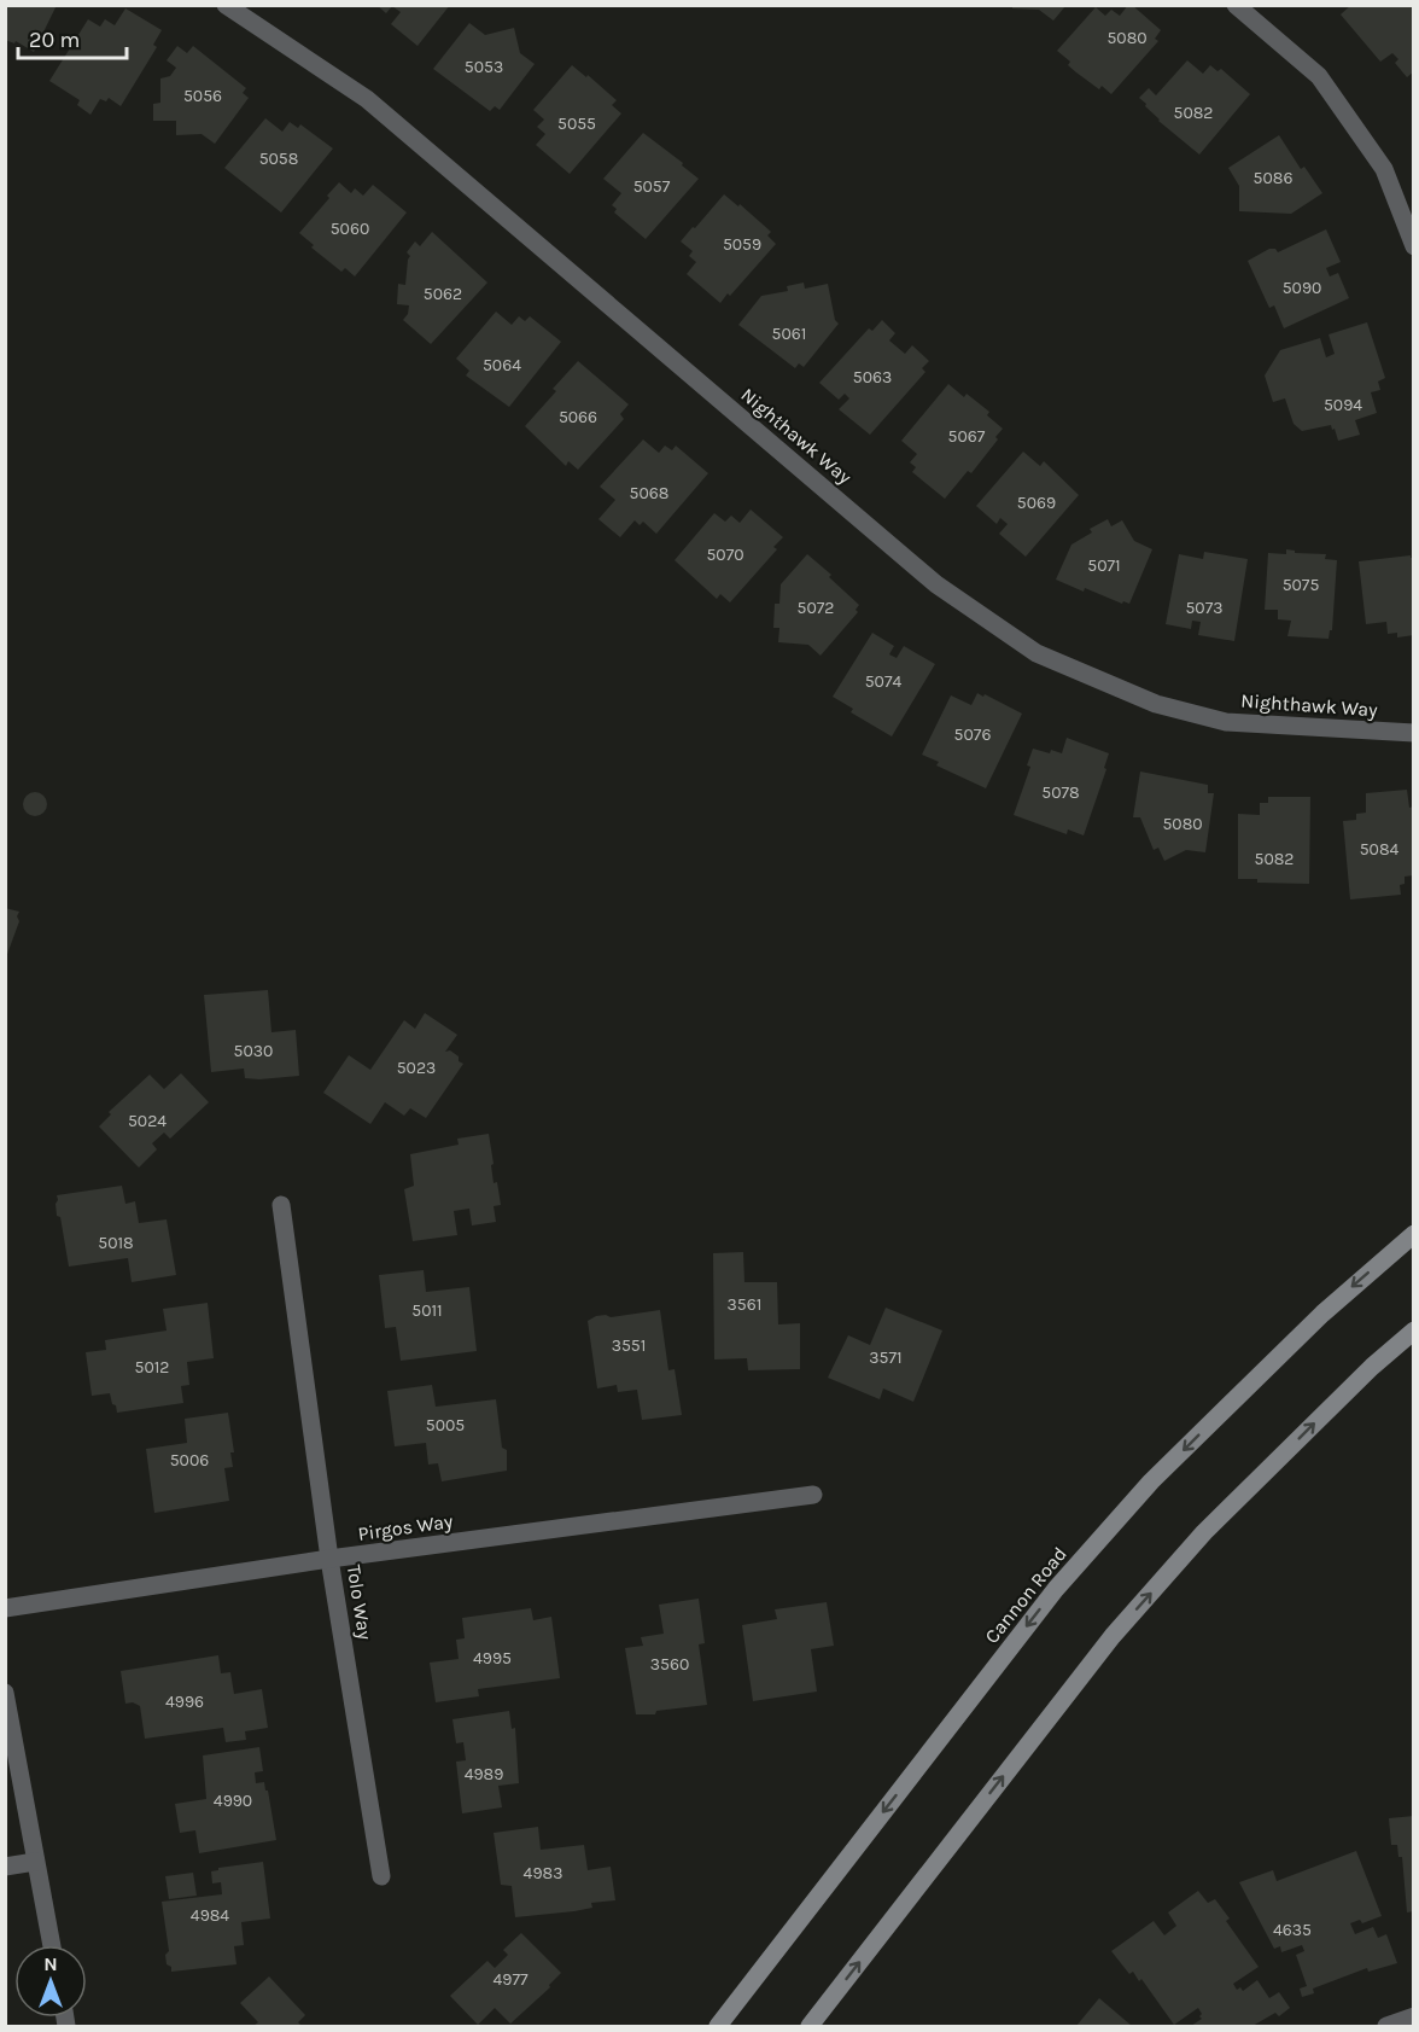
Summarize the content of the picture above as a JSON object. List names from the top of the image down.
{
  "streets": {
    "main road": ["Cannon Road"],
    "street": ["Nighthawk Way", "Pirgos Way", "Tolo Way"]
  },
  "crossings": [
    ["Pirgos Way", "Tolo Way"]
  ],
  "house_numbers": [
    "5080",
    "5053",
    "5056",
    "5082",
    "5055",
    "5058",
    "5086",
    "5057",
    "5060",
    "5059",
    "5090",
    "5062",
    "5061",
    "5064",
    "5063",
    "5094",
    "5066",
    "5067",
    "5068",
    "5069",
    "5070",
    "5071",
    "5075",
    "5072",
    "5073",
    "5074",
    "5076",
    "5078",
    "5080",
    "5084",
    "5082",
    "5030",
    "5023",
    "5024",
    "5018",
    "3561",
    "5011",
    "3551",
    "3571",
    "5012",
    "5005",
    "5006",
    "4995",
    "3560",
    "4996",
    "4989",
    "4990",
    "4983",
    "4984",
    "4635",
    "4977"
  ],
  "scale_bar": "20 m",
  "north": "top"
}
